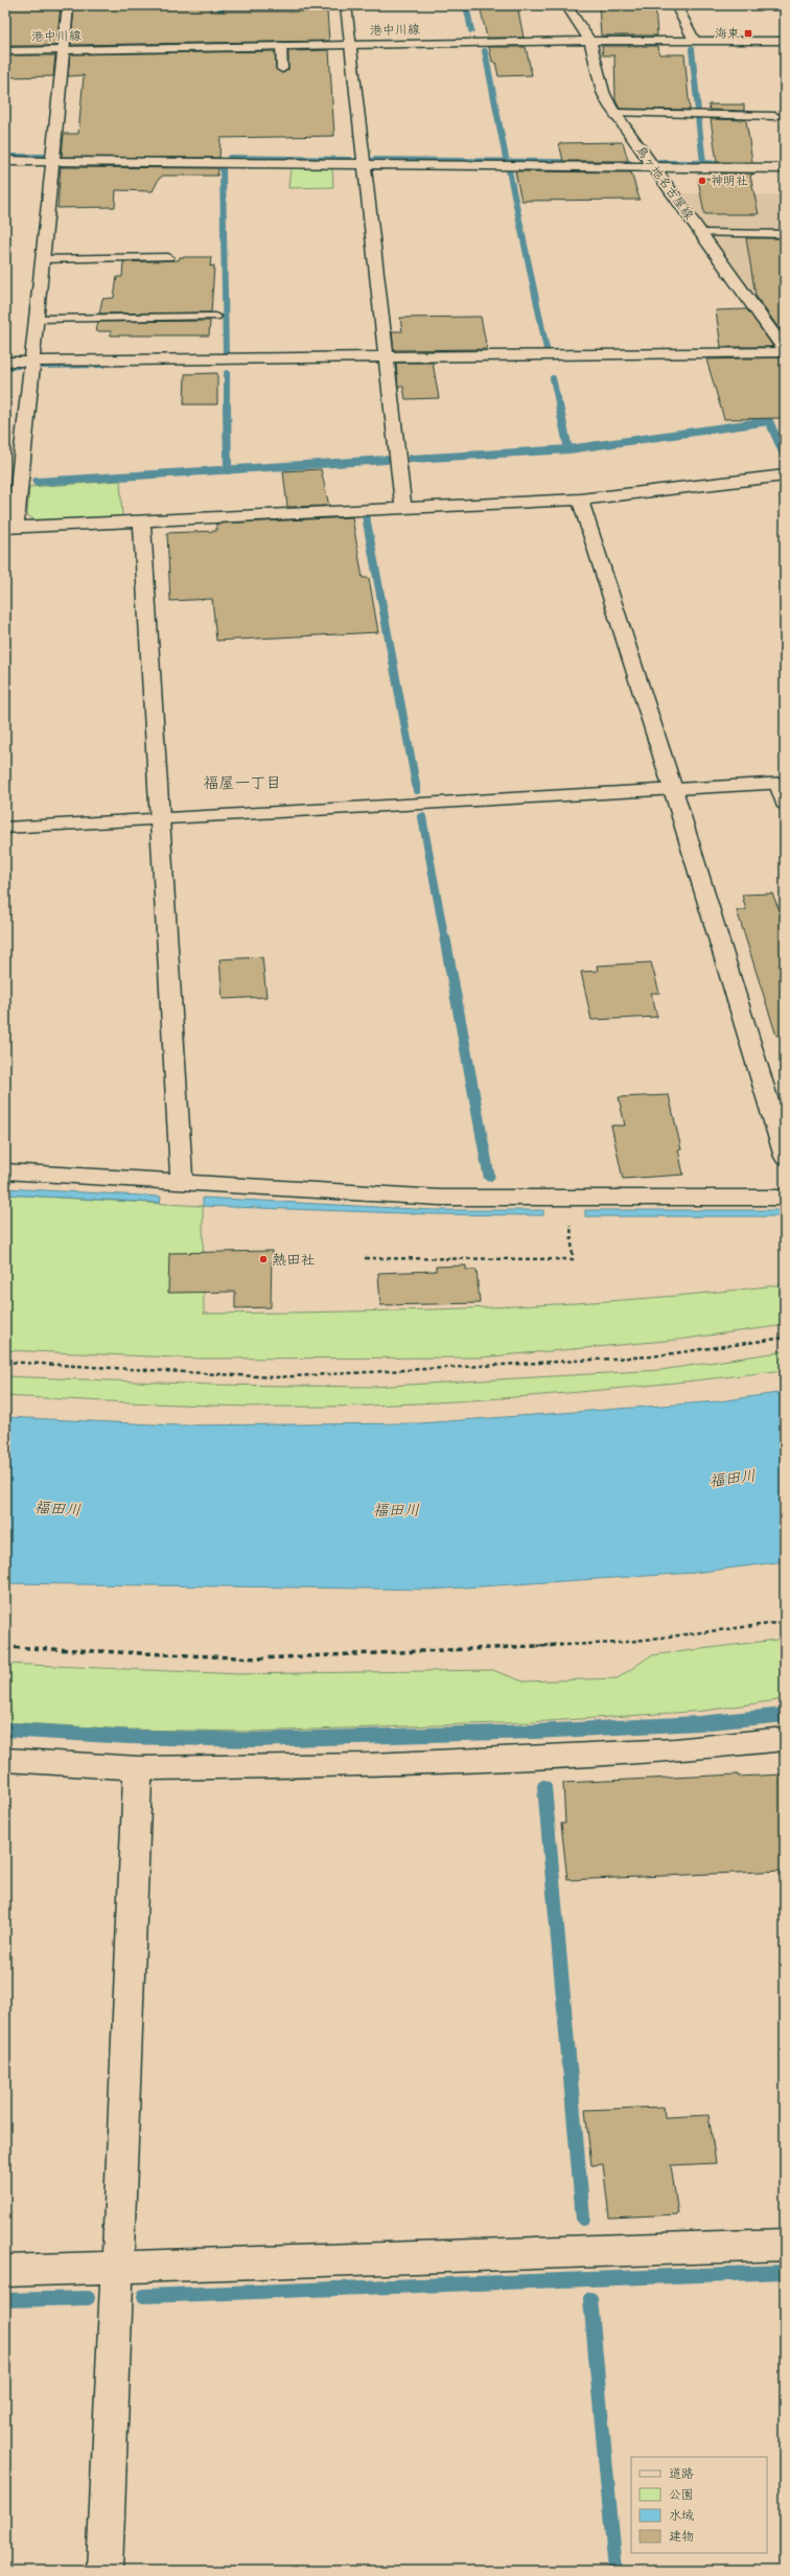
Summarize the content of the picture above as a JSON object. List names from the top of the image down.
{
  "streets": {
    "street": ["港中川線", "鳥ヶ地名古屋線"]
  },
  "crossings": [
    ["港中川線", "鳥ヶ地名古屋線"]
  ],
  "districts": ["福屋一丁目"],
  "water": ["福田川"],
  "places": {
    "transit": ["海東"],
    "other": ["神明社", "熱田社"]
  },
  "legend": [
    "道路",
    "公園",
    "水域",
    "建物"
  ]
}
